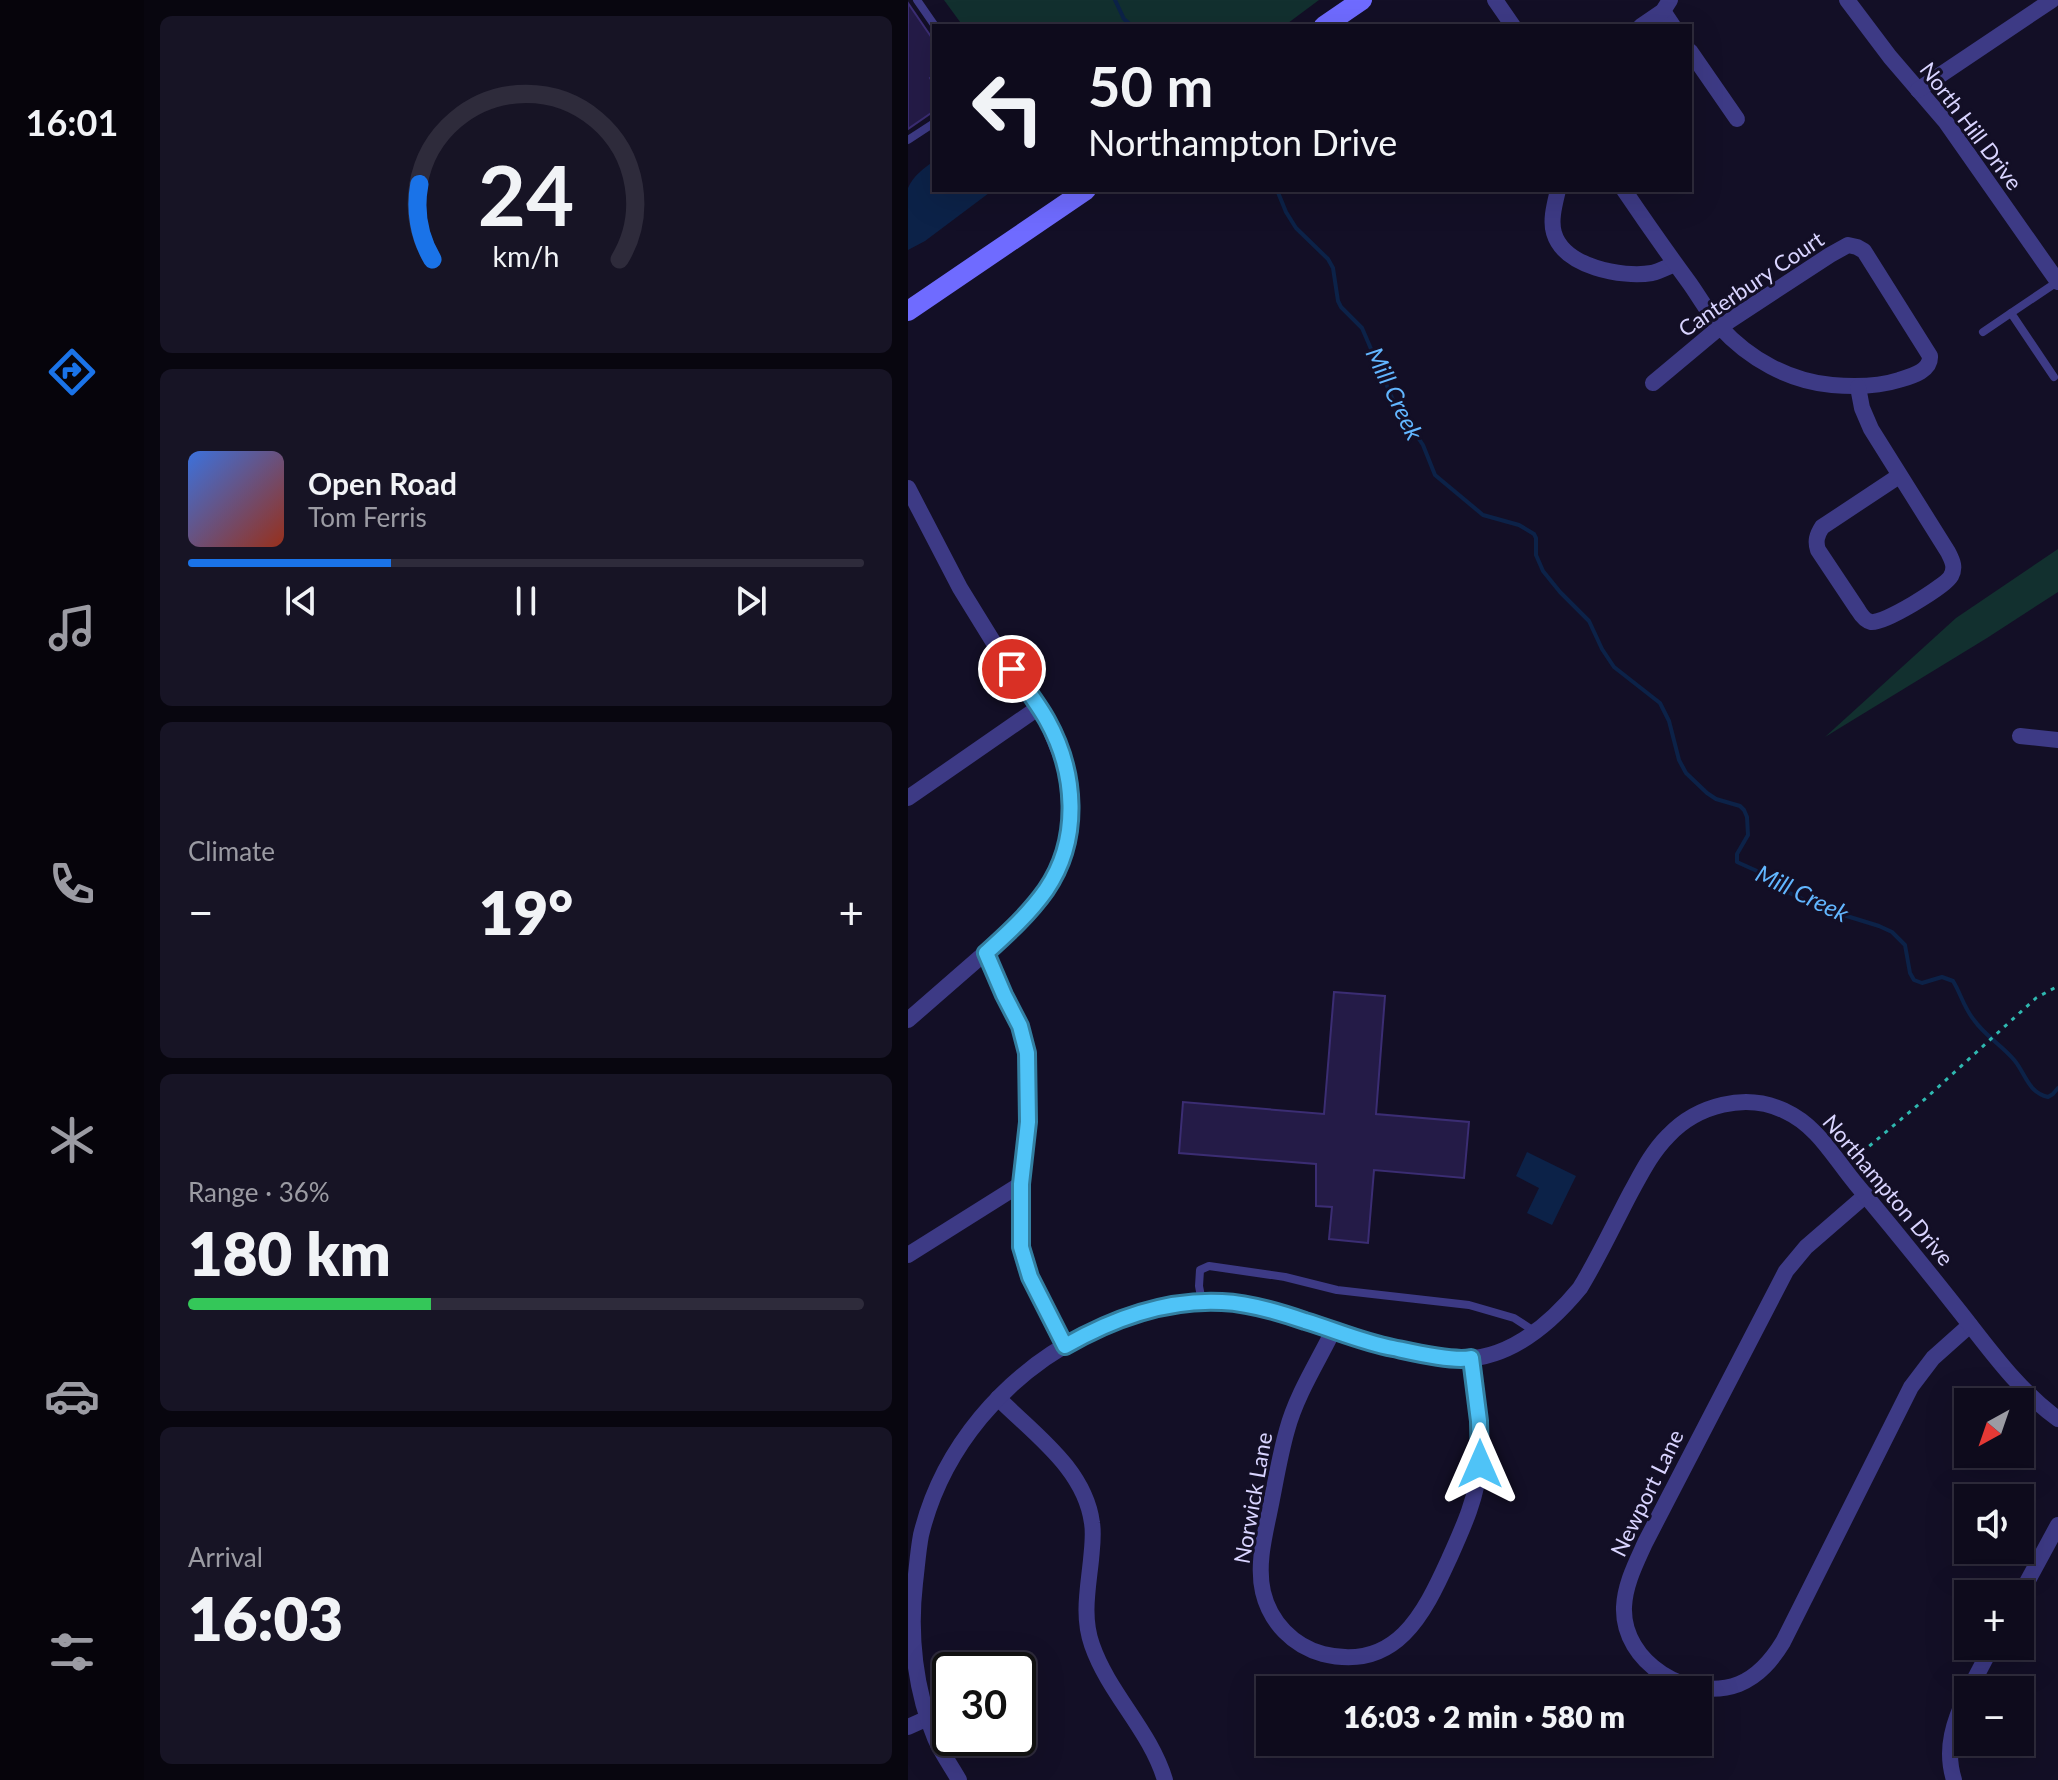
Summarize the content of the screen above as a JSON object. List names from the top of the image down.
{
  "streets": {
    "street": [
      "North Hill Drive",
      "Canterbury Court",
      "Northampton Drive",
      "Newport Lane",
      "Norwick Lane"
    ]
  },
  "crossings": [
    ["Northampton Drive", "Newport Lane"],
    ["Northampton Drive", "Norwick Lane"]
  ],
  "water": ["Mill Creek"],
  "north": "bottom left",
  "page": {
    "tabs": "16:01",
    "turn": ["50 m", "Northampton Drive"],
    "song": ["Open Road", "Tom Ferris"],
    "tile": [
      "Climate",
      ["Range · 36%", "180 km"],
      ["Arrival", "16:03"]
    ],
    "heat": ["−", "19°", "+"],
    "map_buttons": ["+", "−"],
    "limit": "30",
    "trip": "16:03 · 2 min · 580 m",
    "gauge": ["24", "km/h"]
  }
}
